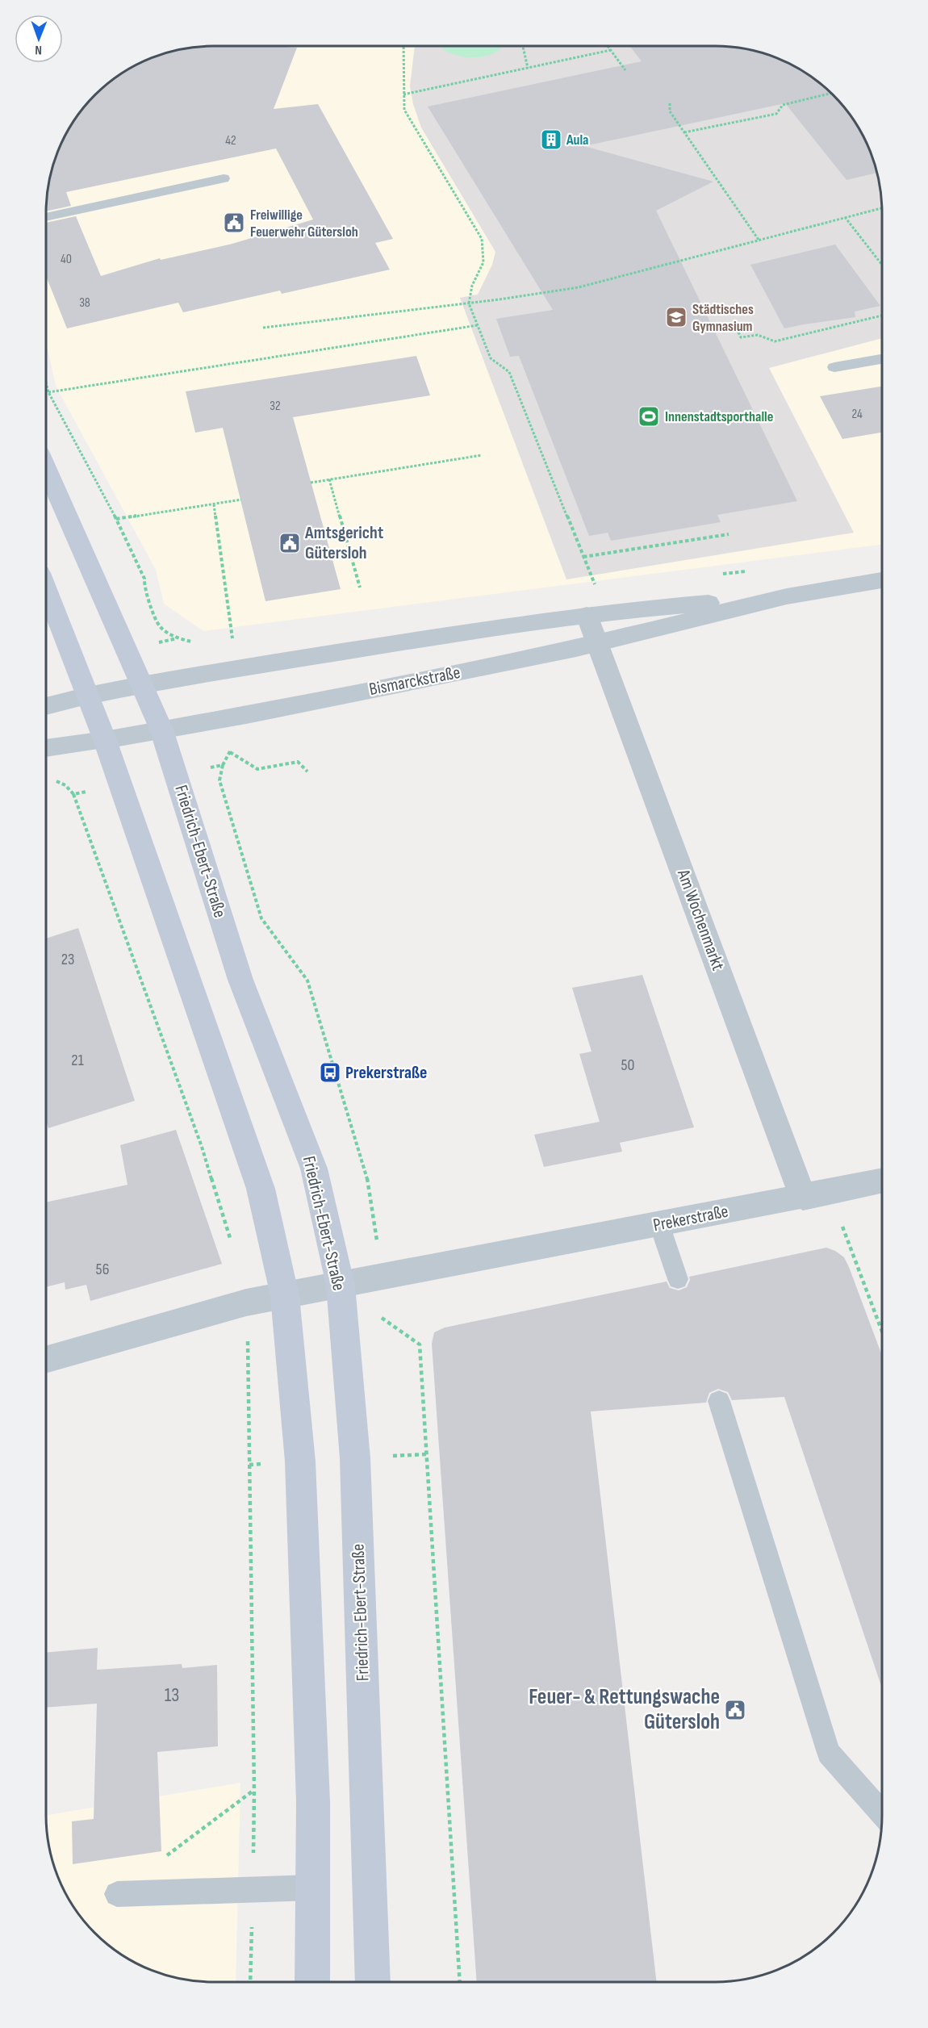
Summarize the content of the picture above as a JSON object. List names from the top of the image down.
{
  "streets": {
    "main road": ["Friedrich-Ebert-Straße"],
    "street": ["Bismarckstraße", "Am Wochenmarkt", "Prekerstraße"]
  },
  "crossings": [
    ["Bismarckstraße", "Friedrich-Ebert-Straße"],
    ["Bismarckstraße", "Am Wochenmarkt"],
    ["Friedrich-Ebert-Straße", "Prekerstraße"],
    ["Am Wochenmarkt", "Prekerstraße"]
  ],
  "places": {
    "building": ["Aula"],
    "public building": ["Freiwillige Feuerwehr Gütersloh", "Amtsgericht Gütersloh", "Feuer- & Rettungswache Gütersloh"],
    "school or university": ["Städtisches Gymnasium"],
    "sports": ["Innenstadtsporthalle"],
    "bus stop": ["Prekerstraße"]
  },
  "house_numbers": [
    "42",
    "40",
    "38",
    "32",
    "24",
    "23",
    "21",
    "50",
    "56",
    "13"
  ],
  "north": "bottom"
}
